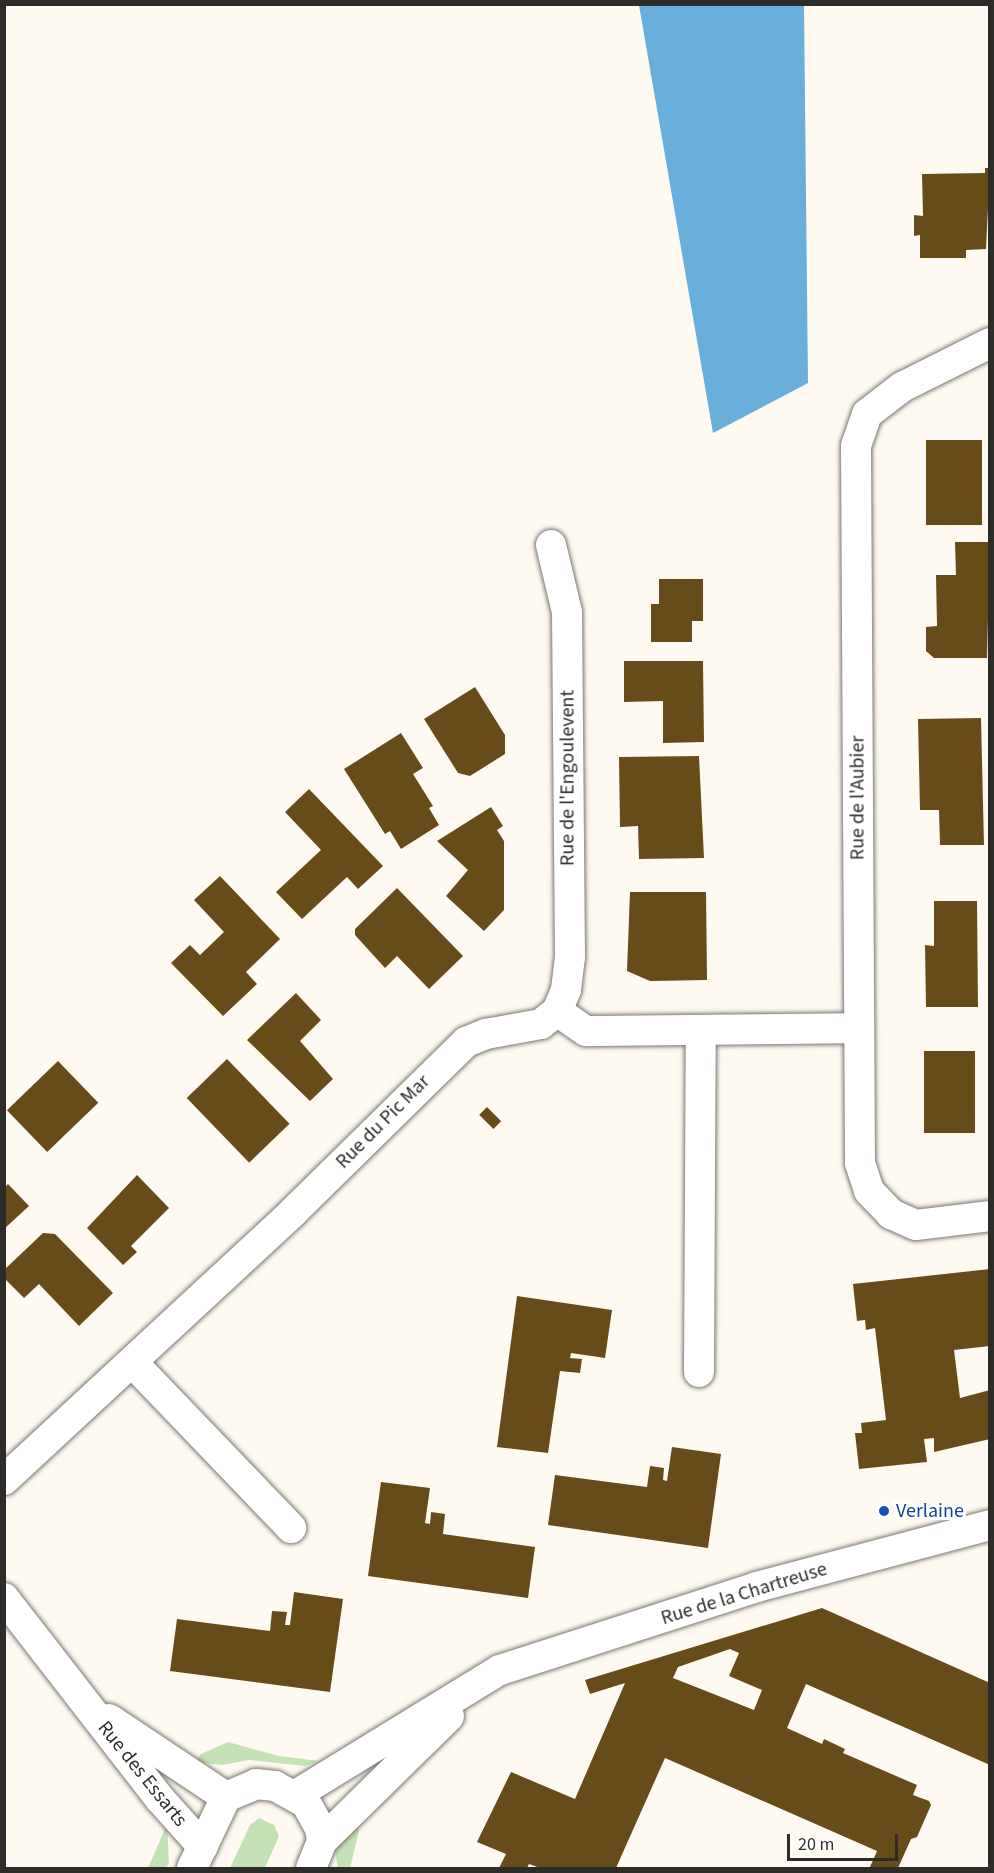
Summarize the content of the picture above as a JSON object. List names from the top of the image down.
{
  "streets": {
    "street": [
      "Rue de l'Engoulevent",
      "Rue de l'Aubier",
      "Rue du Pic Mar",
      "Rue de la Chartreuse",
      "Rue des Essarts"
    ]
  },
  "crossings": [
    ["Rue de l'Engoulevent", "Rue du Pic Mar"]
  ],
  "places": ["Verlaine"],
  "scale_bar": "20 m"
}
